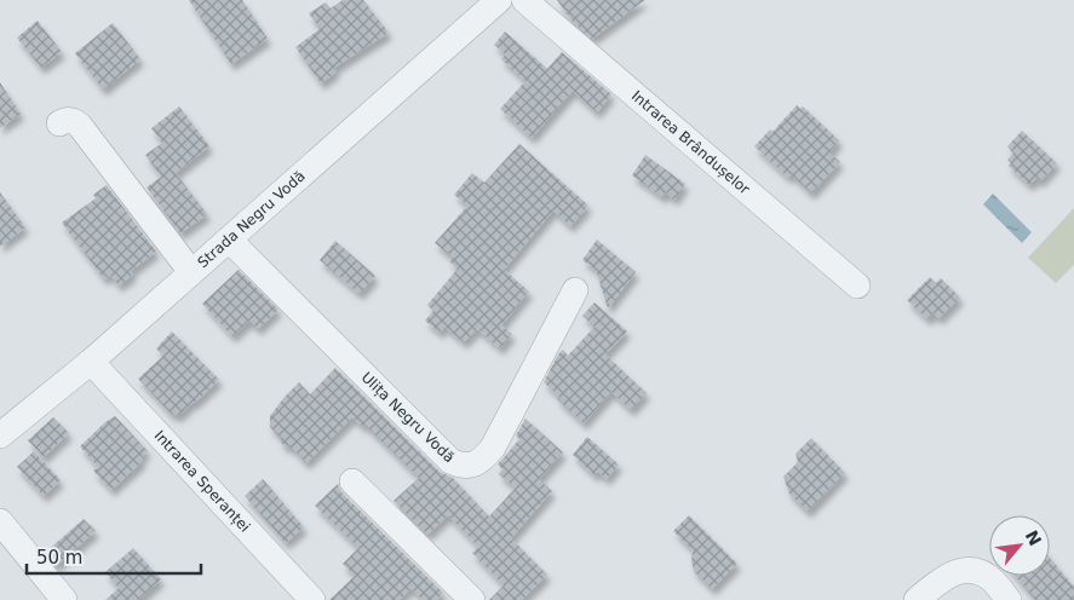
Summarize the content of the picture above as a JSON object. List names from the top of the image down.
{
  "streets": {
    "street": [
      "Intrarea Brândușelor",
      "Strada Negru Vodă",
      "Ulița Negru Vodă",
      "Intrarea Speranței"
    ]
  },
  "crossings": [
    ["Strada Negru Vodă", "Ulița Negru Vodă"],
    ["Strada Negru Vodă", "Intrarea Speranței"]
  ],
  "scale_bar": "50 m",
  "north": "top right"
}
